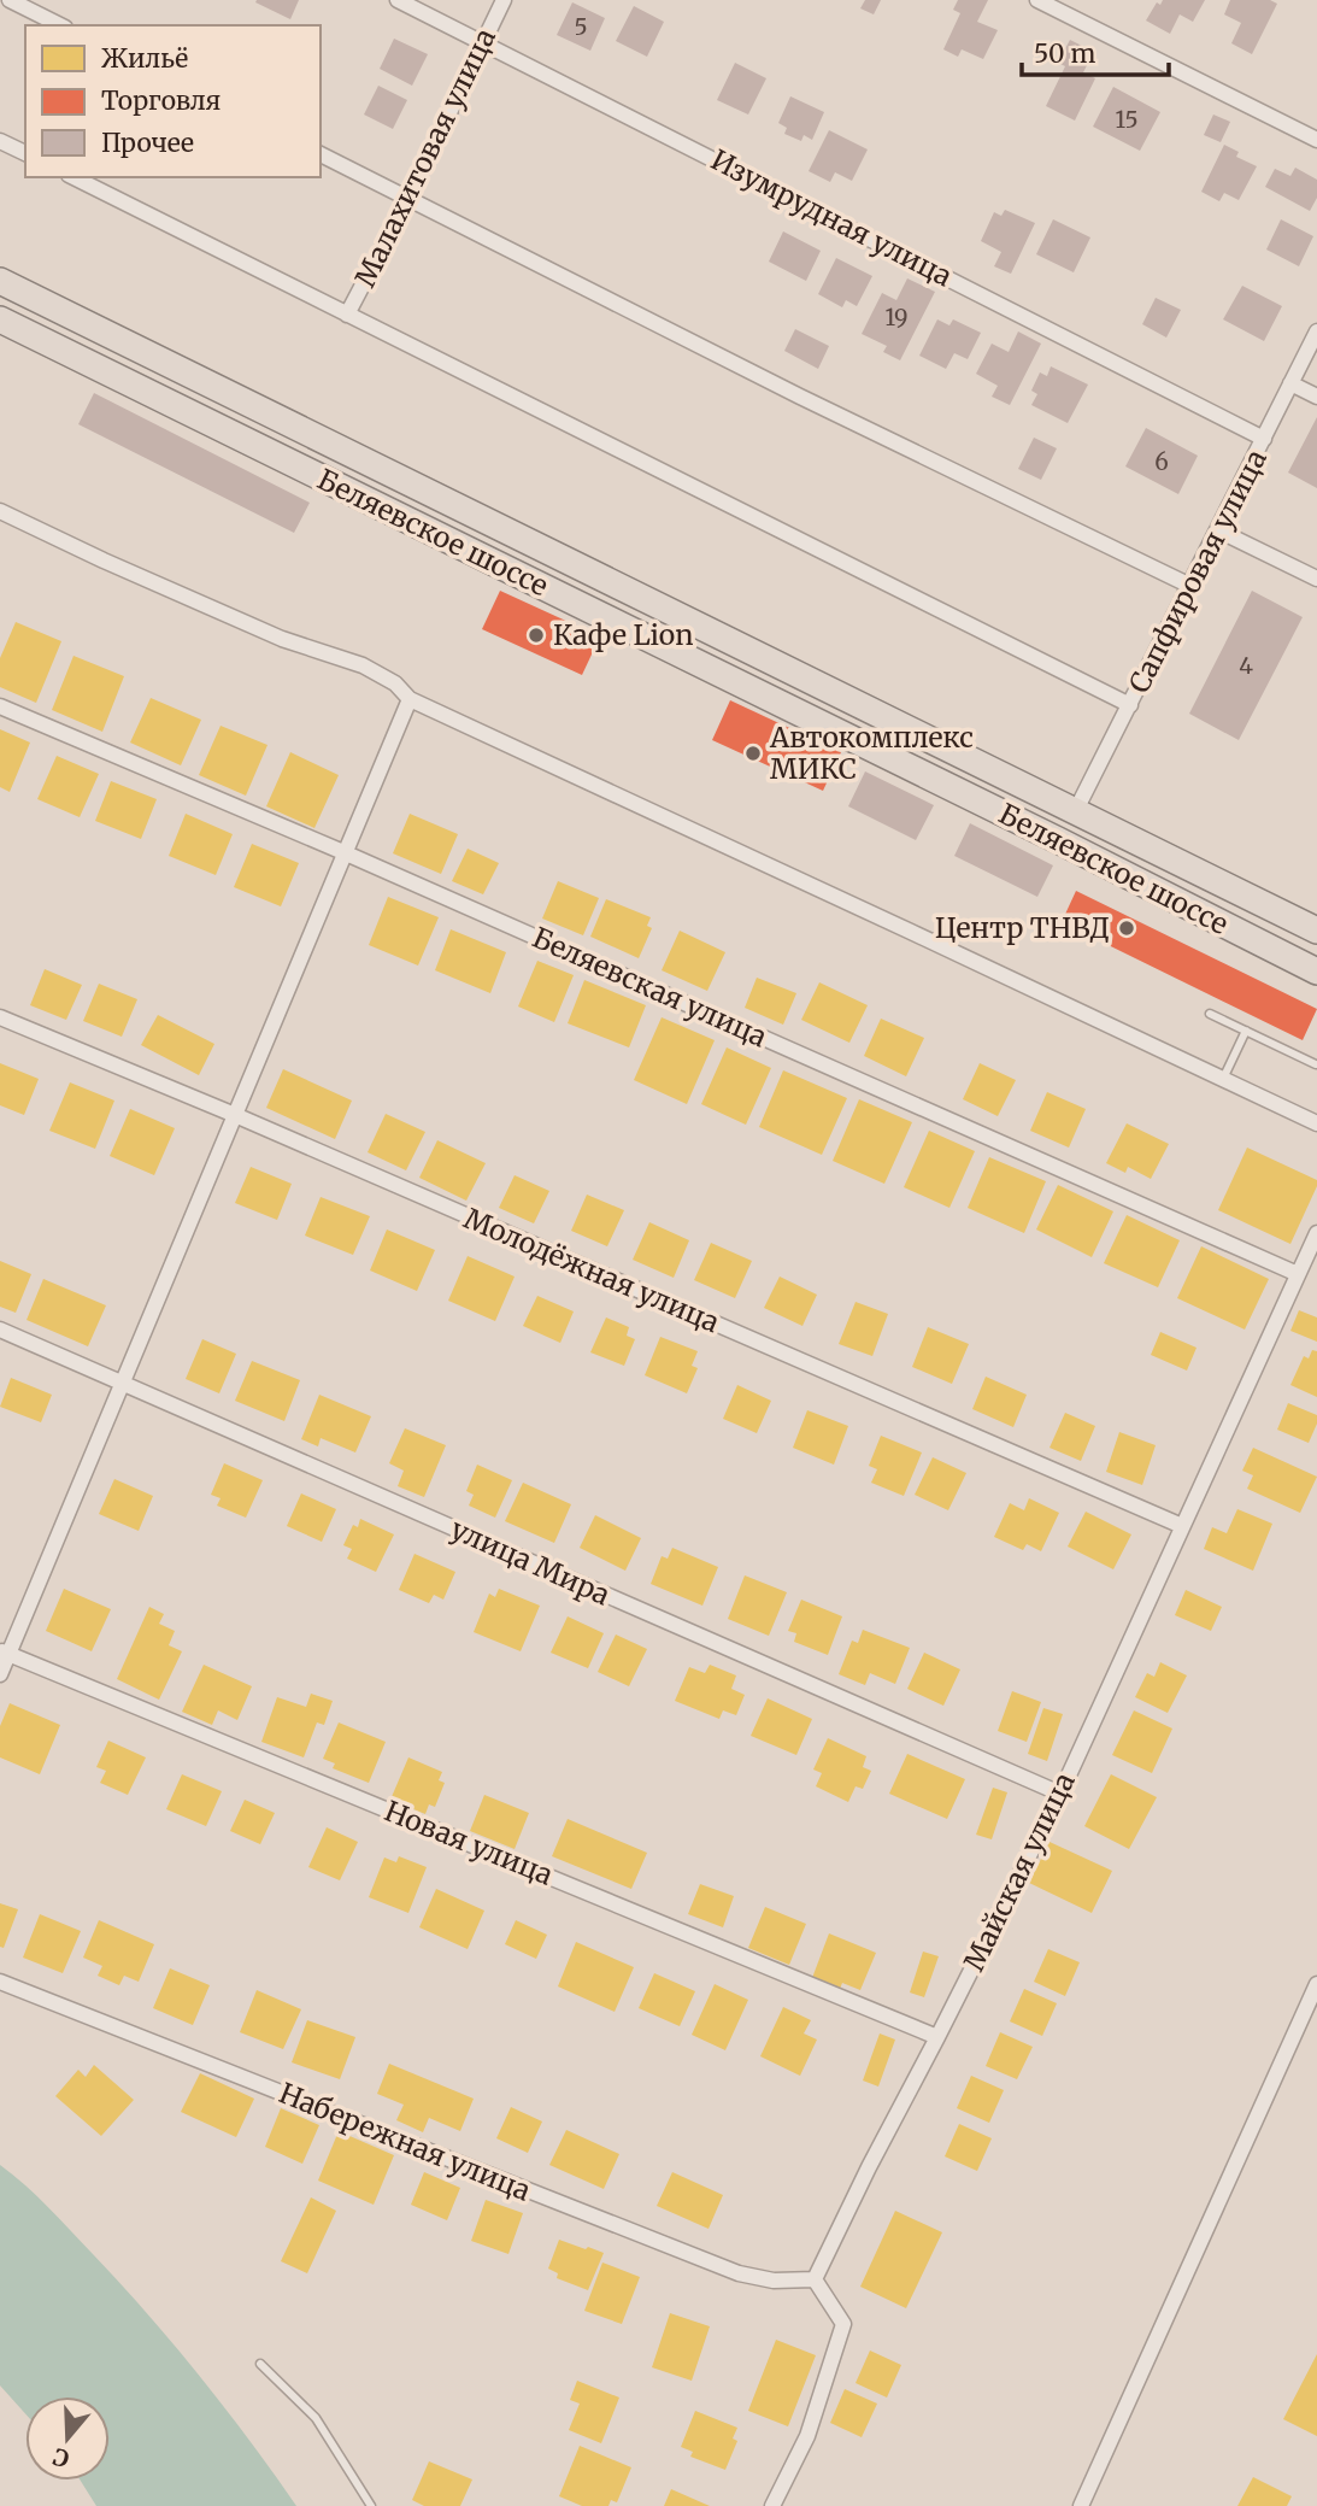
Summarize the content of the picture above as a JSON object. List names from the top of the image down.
{
  "streets": {
    "main road": ["Беляевское шоссе"],
    "street": [
      "Малахитовая улица",
      "Изумрудная улица",
      "Сапфировая улица",
      "Беляевская улица",
      "Молодёжная улица",
      "улица Мира",
      "Новая улица",
      "Майская улица",
      "Набережная улица"
    ]
  },
  "crossings": [
    ["Малахитовая улица", "Изумрудная улица"],
    ["Изумрудная улица", "Сапфировая улица"],
    ["Беляевское шоссе", "Сапфировая улица"],
    ["Беляевская улица", "Майская улица"],
    ["Молодёжная улица", "Майская улица"],
    ["улица Мира", "Майская улица"],
    ["Новая улица", "Майская улица"],
    ["Майская улица", "Набережная улица"]
  ],
  "places": ["Кафе Lion", "Автокомплекс МИКС", "Центр ТНВД"],
  "house_numbers": [
    "5",
    "15",
    "19",
    "6",
    "4"
  ],
  "legend": ["Жильё", "Торговля", "Прочее"],
  "scale_bar": "50 m",
  "north": "bottom"
}
